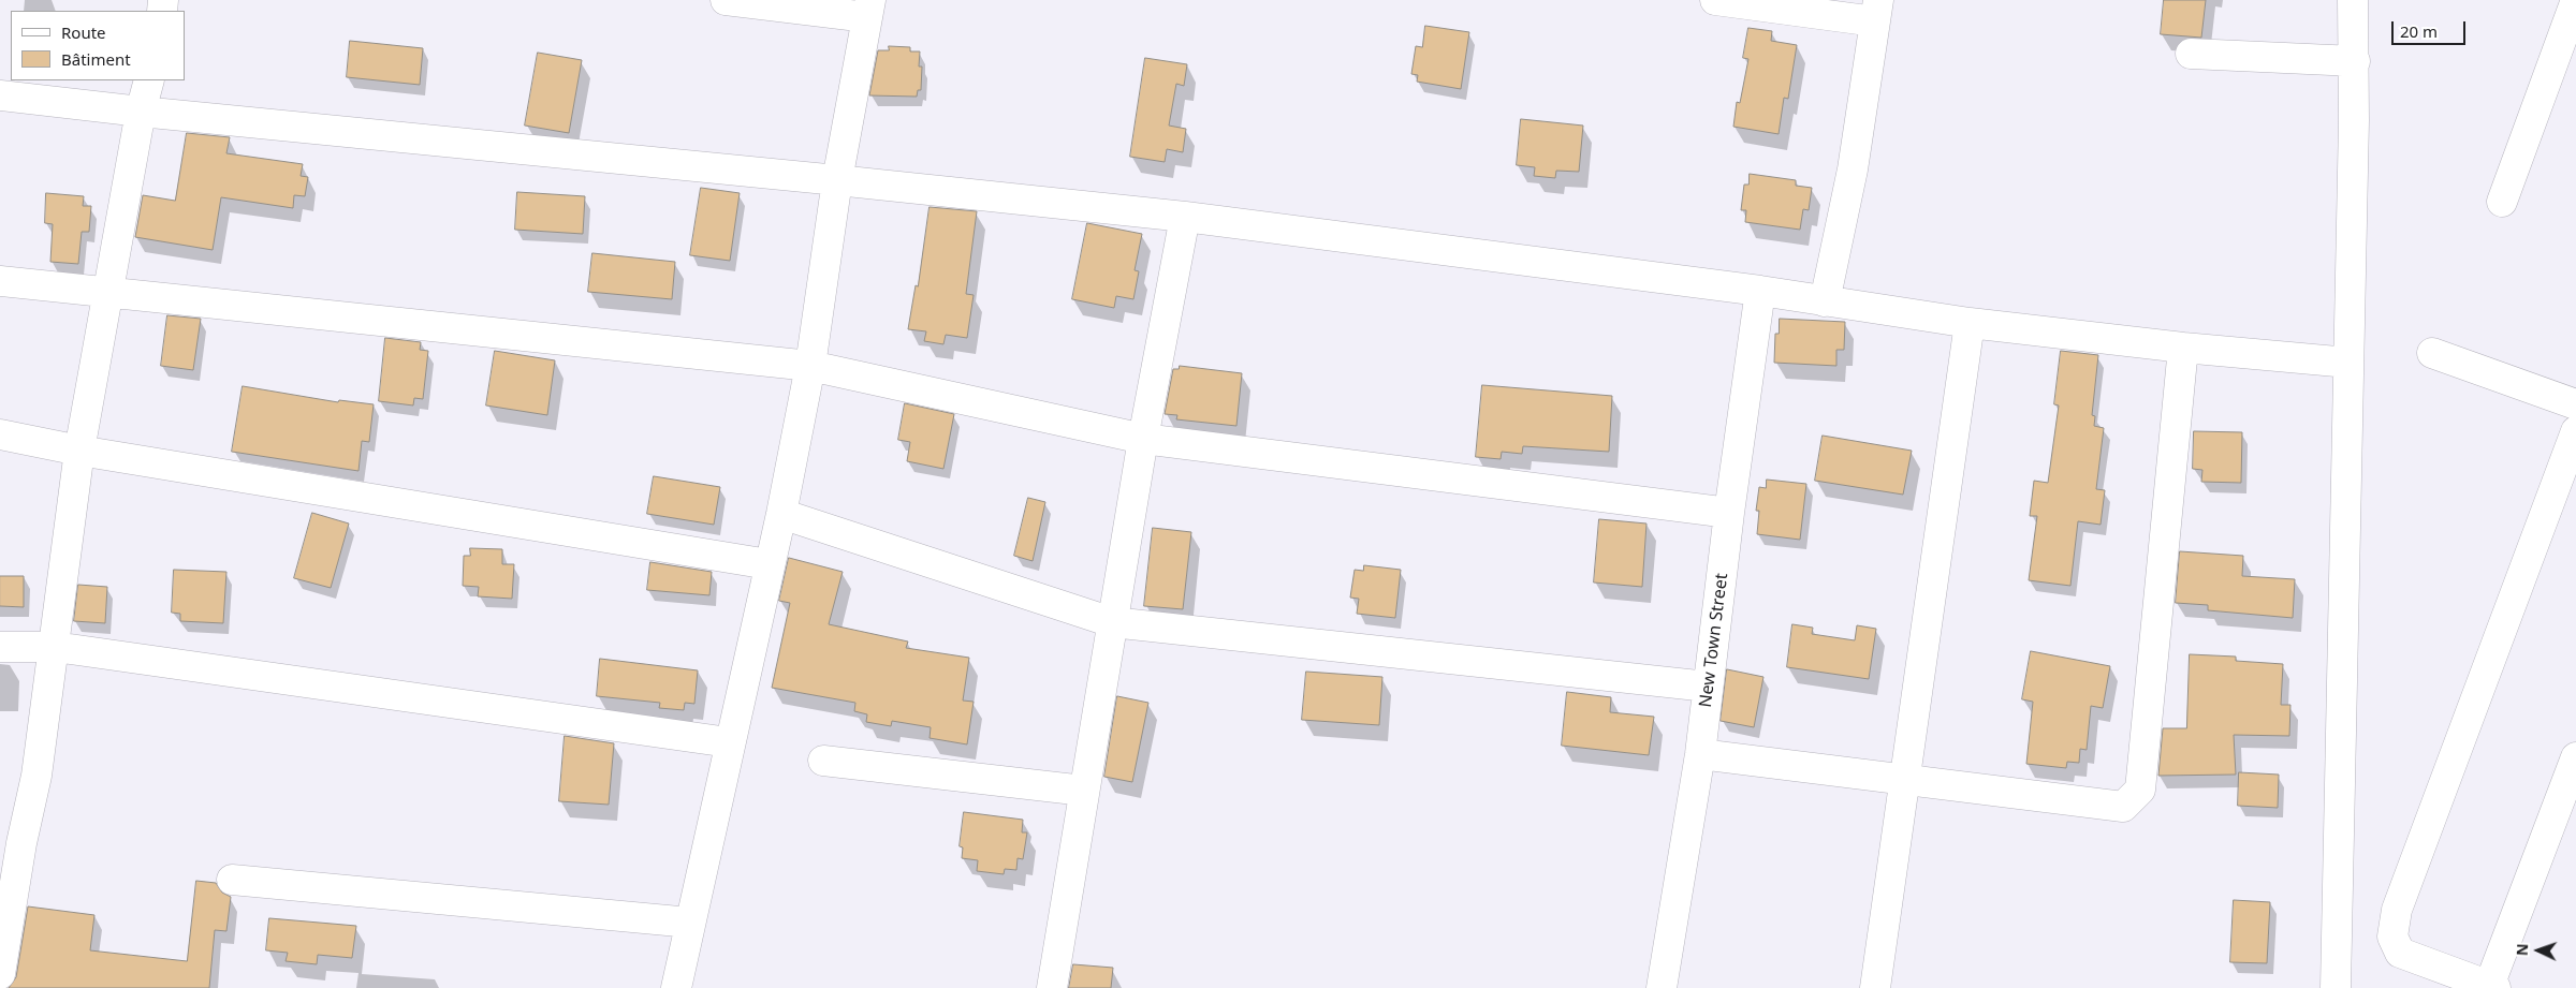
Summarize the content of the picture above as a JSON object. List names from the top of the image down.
{
  "streets": {
    "street": ["New Town Street"]
  },
  "legend": ["Route", "Bâtiment"],
  "scale_bar": "20 m",
  "north": "left"
}
